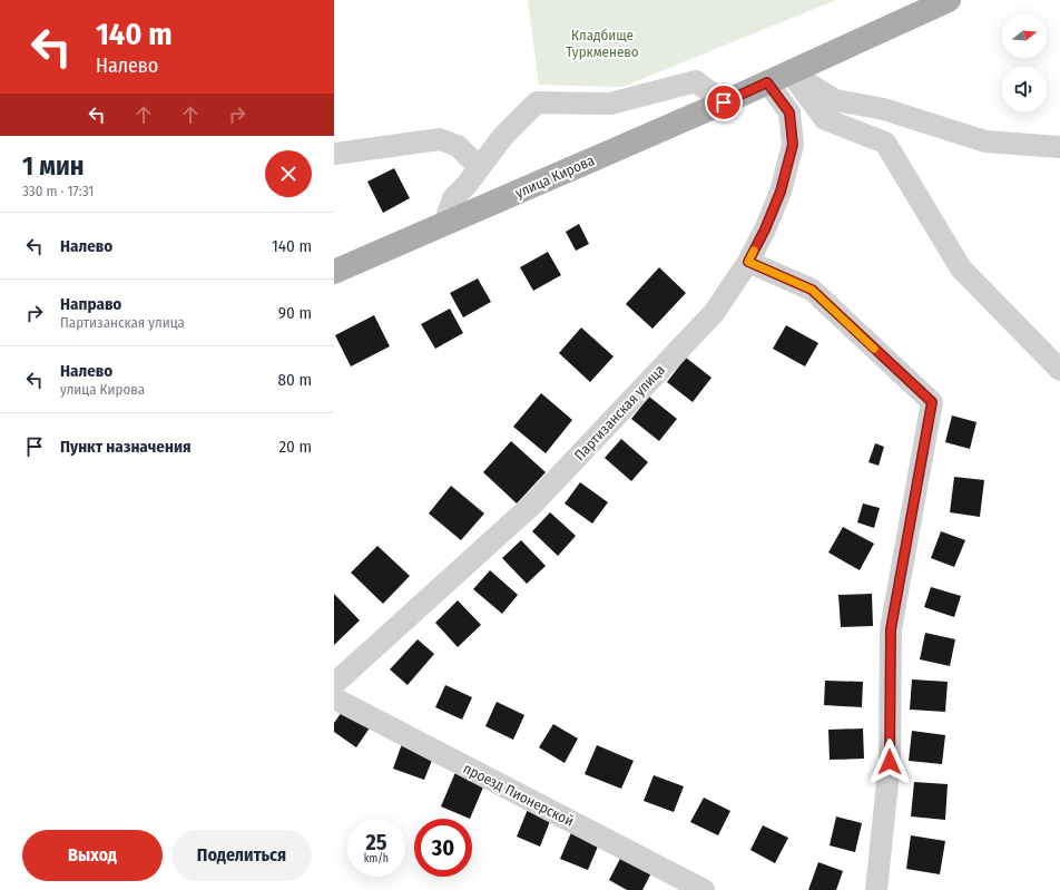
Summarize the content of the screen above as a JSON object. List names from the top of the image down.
{
  "streets": {
    "main road": ["улица Кирова"],
    "street": ["Партизанская улица", "проезд Пионерской"]
  },
  "crossings": [
    ["улица Кирова", "Партизанская улица"]
  ],
  "parks": ["Кладбище Туркменево"],
  "north": "right",
  "page": {
    "turn": ["140 m", "Налево"],
    "heading": ["1 мин", "330 m · 17:31"],
    "list": [
      {
        "name": "Налево",
        "value": "140 m"
      },
      {
        "name": "Направо",
        "note": "Партизанская улица",
        "value": "90 m"
      },
      {
        "name": "Налево",
        "note": "улица Кирова",
        "value": "80 m"
      },
      {
        "name": "Пункт назначения",
        "value": "20 m"
      }
    ],
    "speed": "25 km/h",
    "limit": "30",
    "buttons": ["Выход", "Поделиться"]
  }
}
